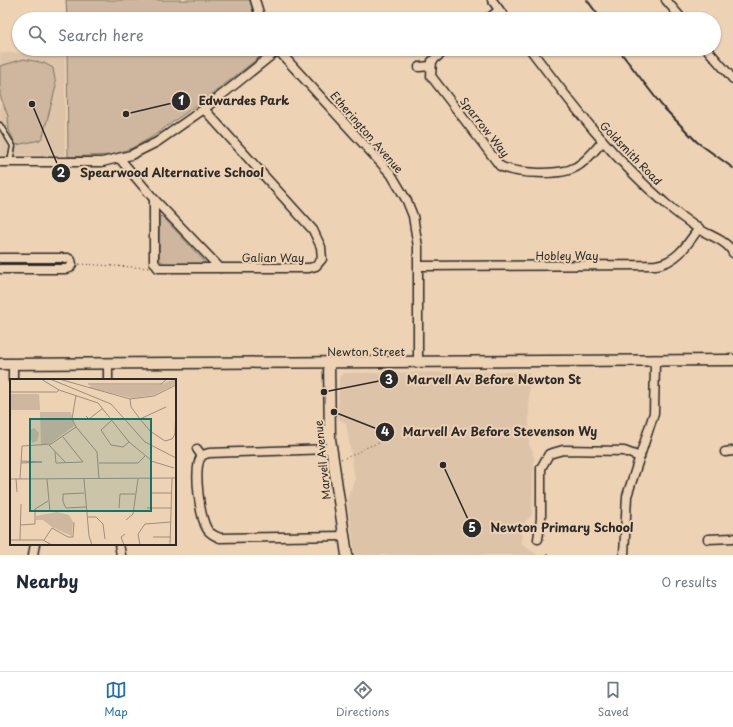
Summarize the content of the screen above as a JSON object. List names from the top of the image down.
{
  "streets": {
    "street": [
      "Sparrow Way",
      "Etherington Avenue",
      "Goldsmith Road",
      "Hobley Way",
      "Galian Way",
      "Newton Street",
      "Marvell Avenue"
    ]
  },
  "crossings": [
    ["Sparrow Way", "Goldsmith Road"],
    ["Etherington Avenue", "Hobley Way"],
    ["Etherington Avenue", "Newton Street"],
    ["Goldsmith Road", "Hobley Way"],
    ["Newton Street", "Marvell Avenue"]
  ],
  "places": [
    "Spearwood Alternative School",
    "Edwardes Park",
    "Marvell Av Before Newton St",
    "Marvell Av Before Stevenson Wy",
    "Newton Primary School"
  ],
  "page": {
    "search": "Search here",
    "heading": ["Nearby", "0 results"],
    "nav": ["Map", "Directions", "Saved"]
  }
}
